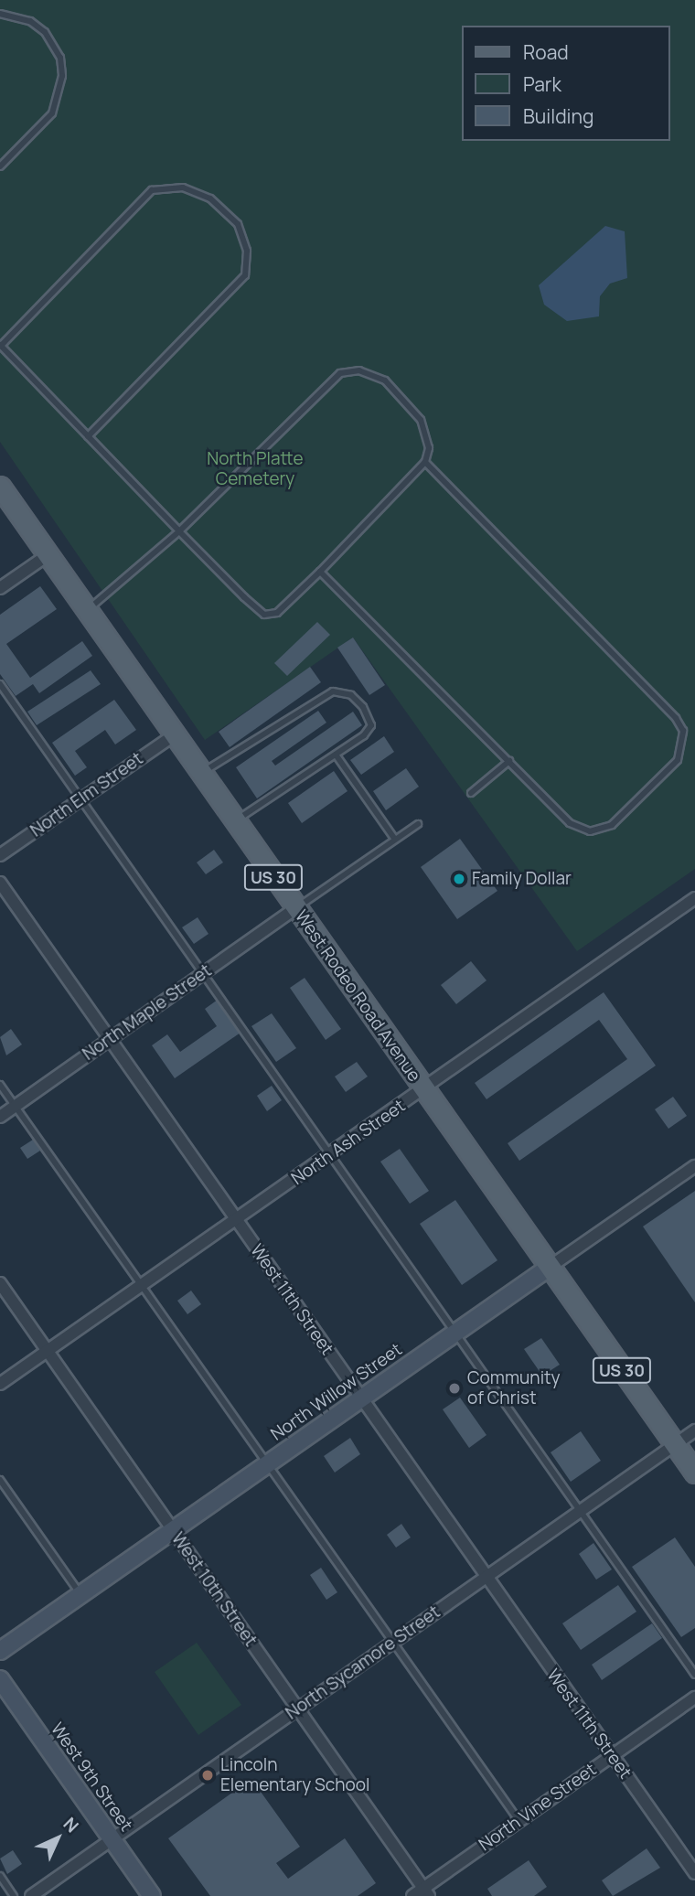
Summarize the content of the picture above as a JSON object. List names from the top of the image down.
{
  "streets": {
    "main road": [
      "US 30",
      "West Rodeo Road Avenue",
      "North Willow Street",
      "West 9th Street"
    ],
    "street": [
      "North Elm Street",
      "North Maple Street",
      "North Ash Street",
      "West 11th Street",
      "West 10th Street",
      "North Sycamore Street",
      "North Vine Street"
    ]
  },
  "crossings": [
    ["North Elm Street", "West Rodeo Road Avenue"],
    ["West Rodeo Road Avenue", "North Maple Street"],
    ["West Rodeo Road Avenue", "North Ash Street"],
    ["West Rodeo Road Avenue", "North Willow Street"],
    ["West Rodeo Road Avenue", "North Sycamore Street"],
    ["North Maple Street", "West 11th Street"],
    ["North Ash Street", "West 11th Street"],
    ["North Ash Street", "West 10th Street"],
    ["West 11th Street", "North Willow Street"],
    ["West 11th Street", "North Sycamore Street"],
    ["West 11th Street", "North Vine Street"],
    ["North Willow Street", "West 10th Street"],
    ["West 10th Street", "North Sycamore Street"],
    ["West 10th Street", "North Vine Street"],
    ["North Sycamore Street", "West 9th Street"]
  ],
  "parks": ["North Platte Cemetery"],
  "places": ["Family Dollar", "Community of Christ", "Lincoln Elementary School"],
  "legend": ["Road", "Park", "Building"],
  "north": "top right"
}
